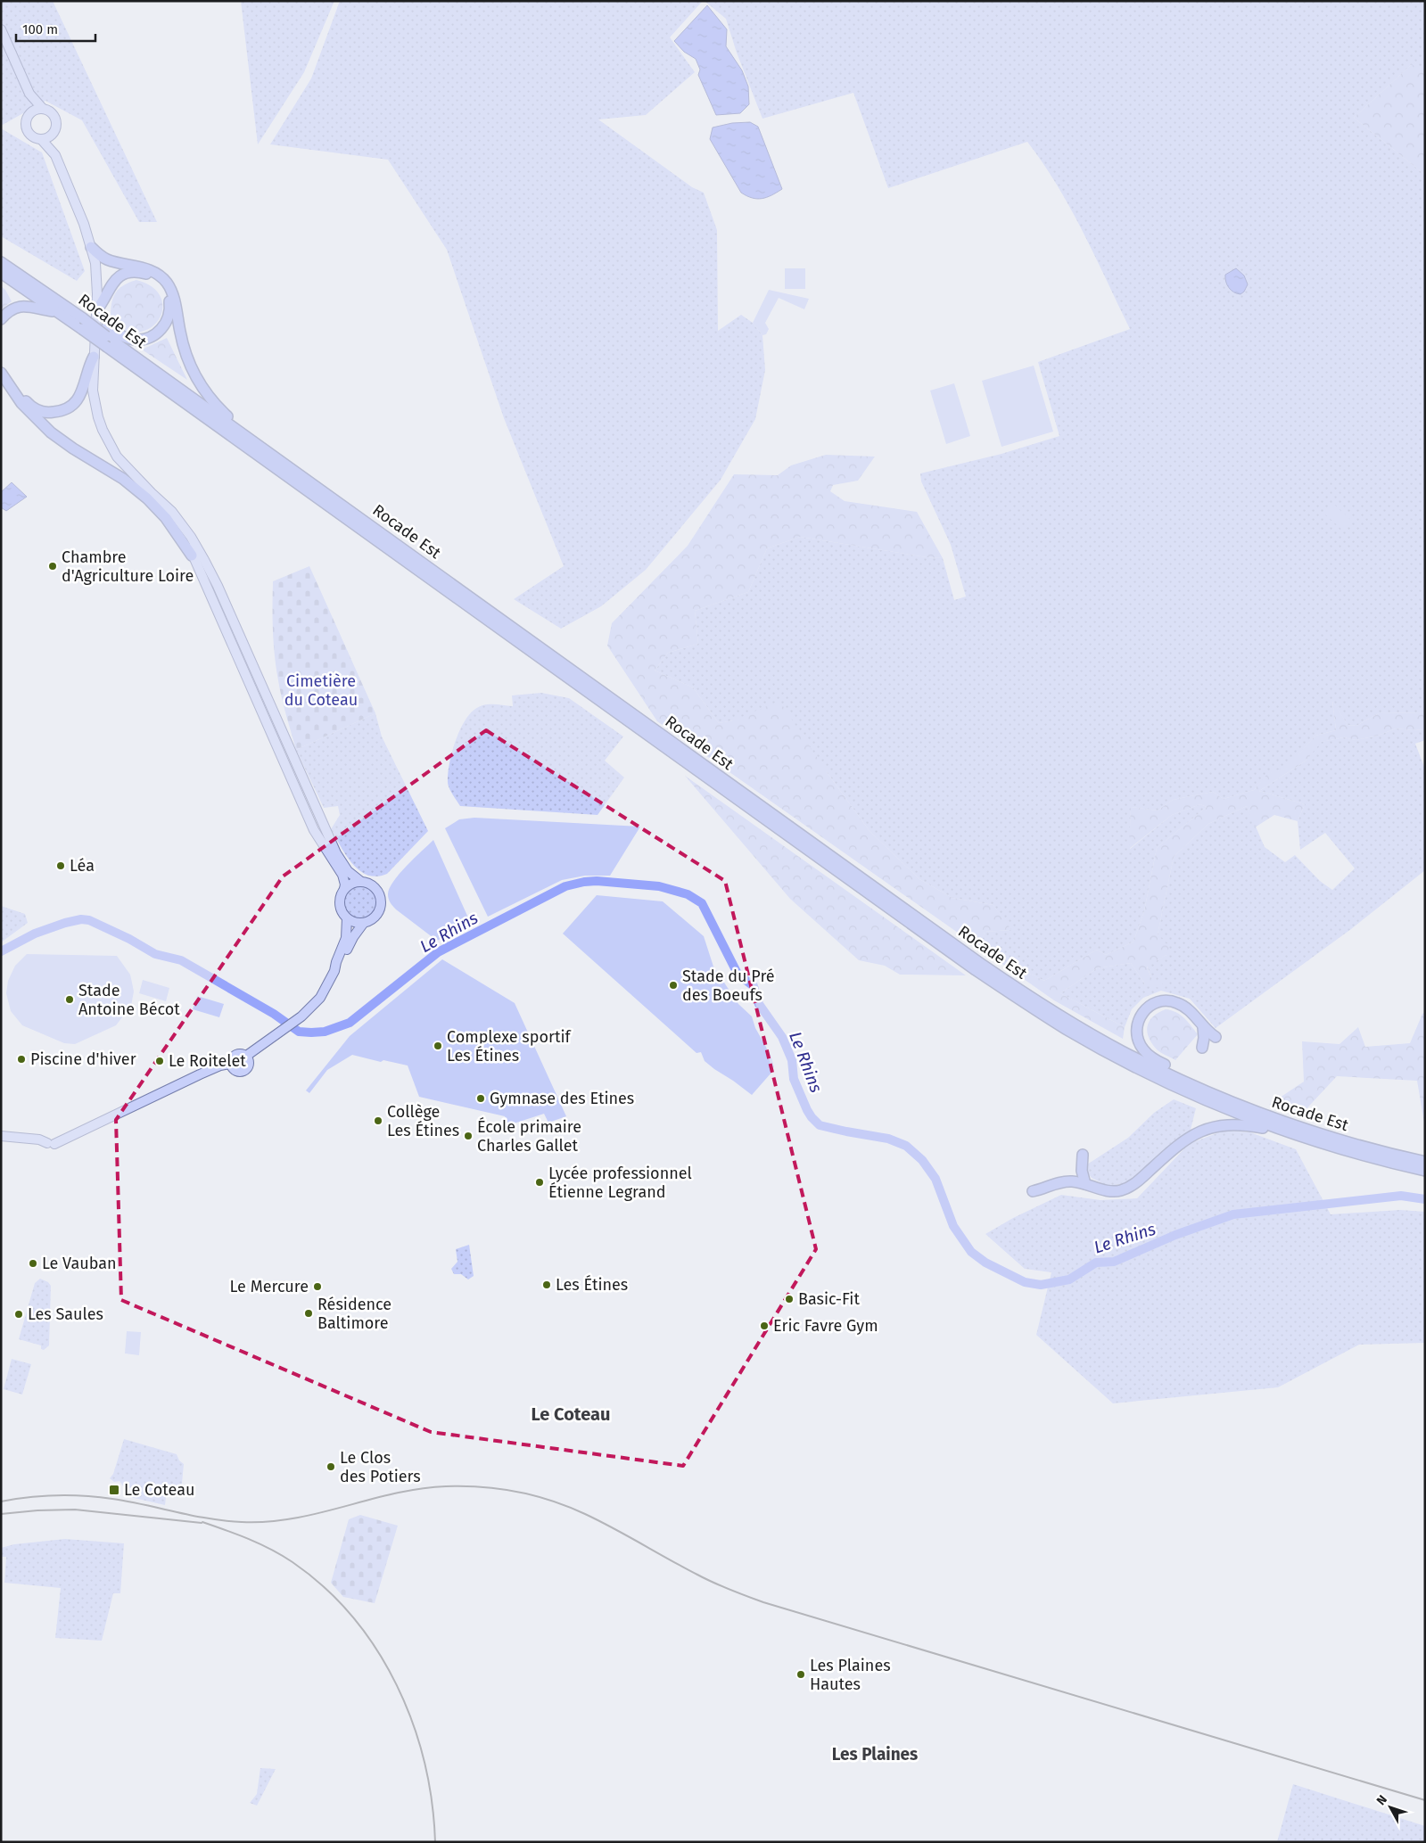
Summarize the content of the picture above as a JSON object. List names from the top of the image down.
{
  "streets": {
    "highway": ["Rocade Est"]
  },
  "districts": ["Le Coteau", "Les Plaines"],
  "water": ["Le Rhins"],
  "parks": ["Cimetière du Coteau"],
  "places": {
    "other": [
      "Chambre d'Agriculture Loire",
      "Léa",
      "Stade du Pré des Boeufs",
      "Stade Antoine Bécot",
      "Complexe sportif Les Étines",
      "Piscine d'hiver",
      "Le Roitelet",
      "Gymnase des Etines",
      "Collège Les Étines",
      "École primaire Charles Gallet",
      "Lycée professionnel Étienne Legrand",
      "Le Vauban",
      "Les Étines",
      "Le Mercure",
      "Basic-Fit",
      "Résidence Baltimore",
      "Les Saules",
      "Eric Favre Gym",
      "Le Clos des Potiers",
      "Les Plaines Hautes"
    ],
    "transit": ["Le Coteau"]
  },
  "scale_bar": "100 m",
  "north": "top left"
}
